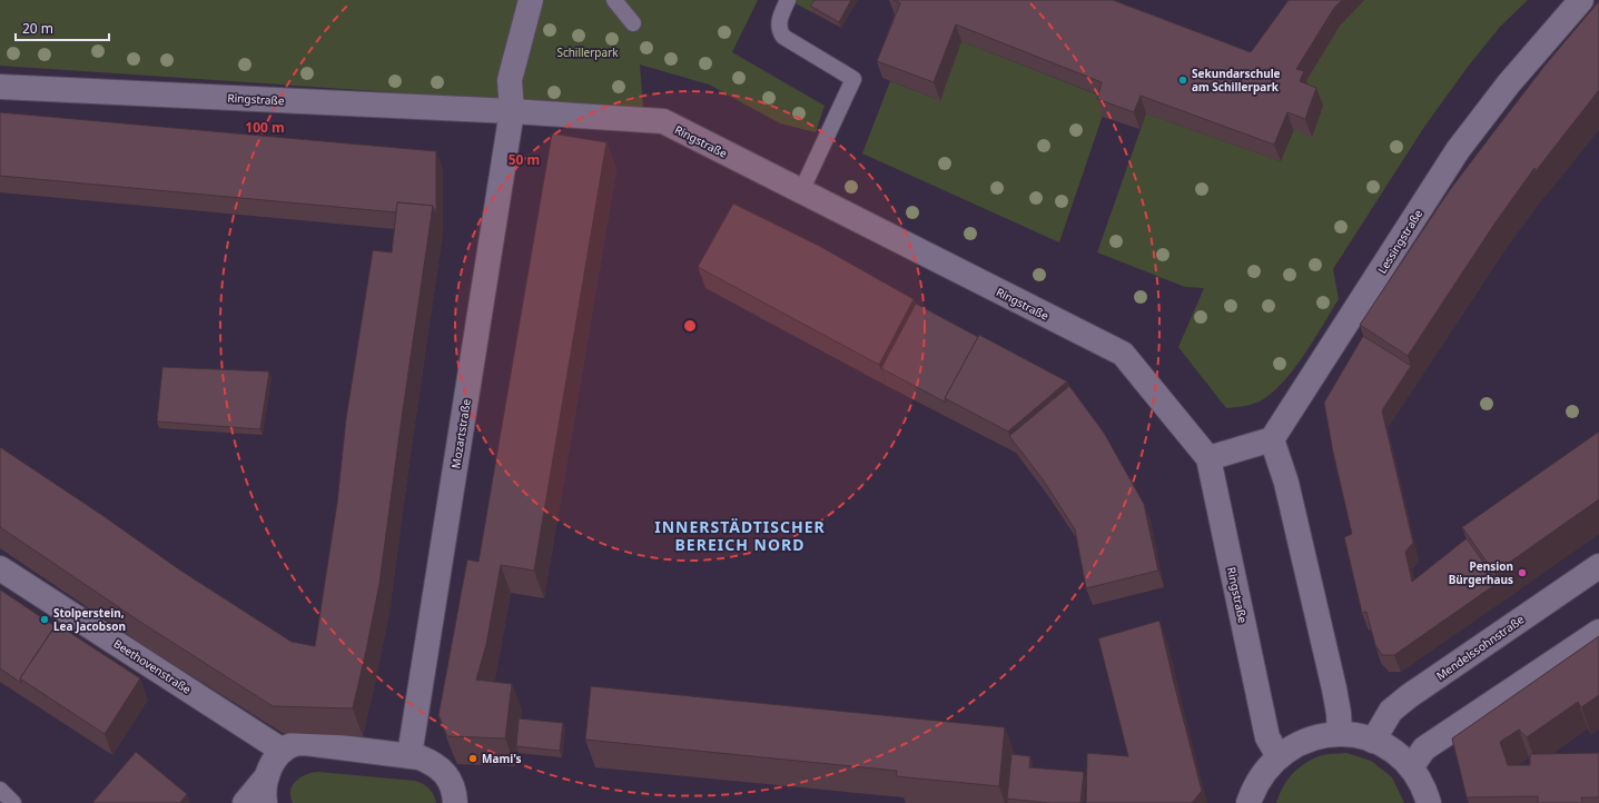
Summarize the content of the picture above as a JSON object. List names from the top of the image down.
{
  "streets": {
    "street": [
      "Ringstraße",
      "Lessingstraße",
      "Mozartstraße",
      "Mendelssohnstraße",
      "Beethovenstraße"
    ]
  },
  "crossings": [
    ["Ringstraße", "Mozartstraße"]
  ],
  "districts": ["INNERSTÄDTISCHER BEREICH NORD"],
  "parks": ["Schillerpark"],
  "places": [
    "Sekundarschule am Schillerpark",
    "Pension Bürgerhaus",
    "Stolperstein, Lea Jacobson",
    "Mami's"
  ],
  "scale_bar": "20 m",
  "rings": ["100 m", "50 m"]
}
